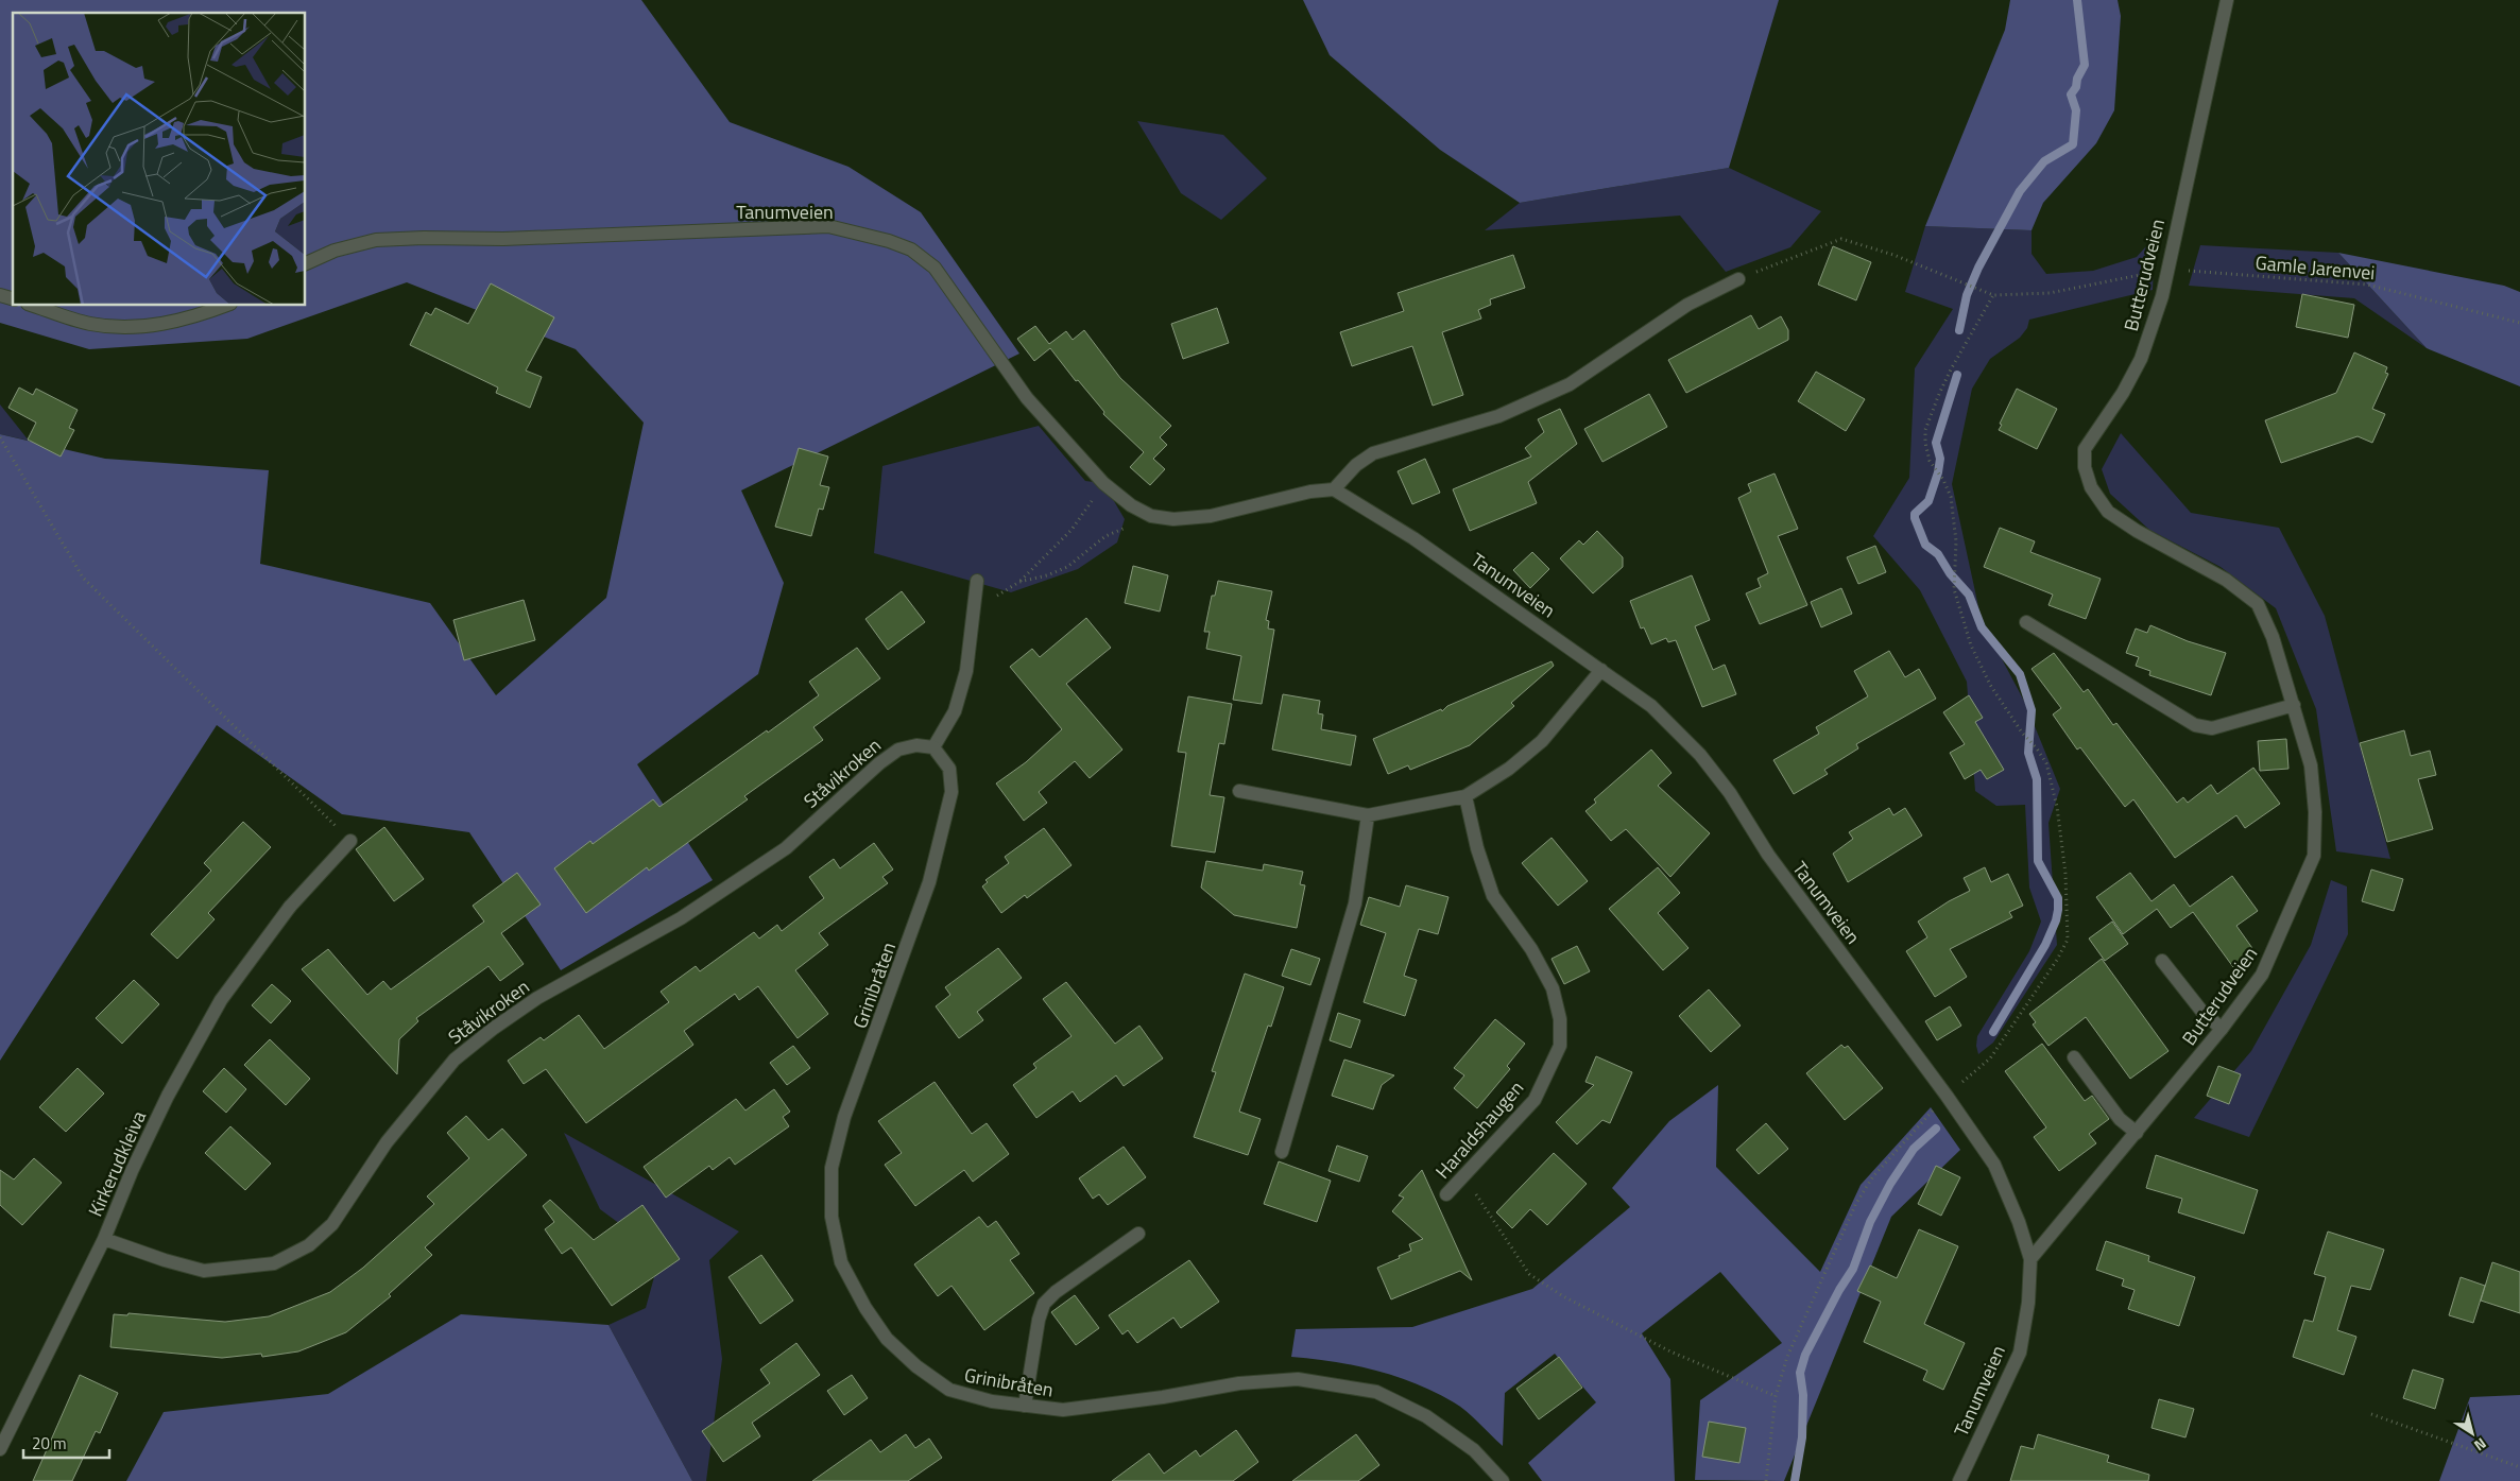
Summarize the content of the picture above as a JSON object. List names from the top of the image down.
{
  "streets": {
    "street": [
      "Tanumveien",
      "Butterudveien",
      "Ståvikroken",
      "Grinibråten",
      "Haraldshaugen",
      "Kirkerudkleiva"
    ],
    "path": ["Gamle Jarenvei"]
  },
  "crossings": [
    ["Tanumveien", "Butterudveien"],
    ["Gamle Jarenvei", "Butterudveien"],
    ["Ståvikroken", "Grinibråten"],
    ["Ståvikroken", "Kirkerudkleiva"]
  ],
  "scale_bar": "20 m",
  "north": "bottom right"
}
